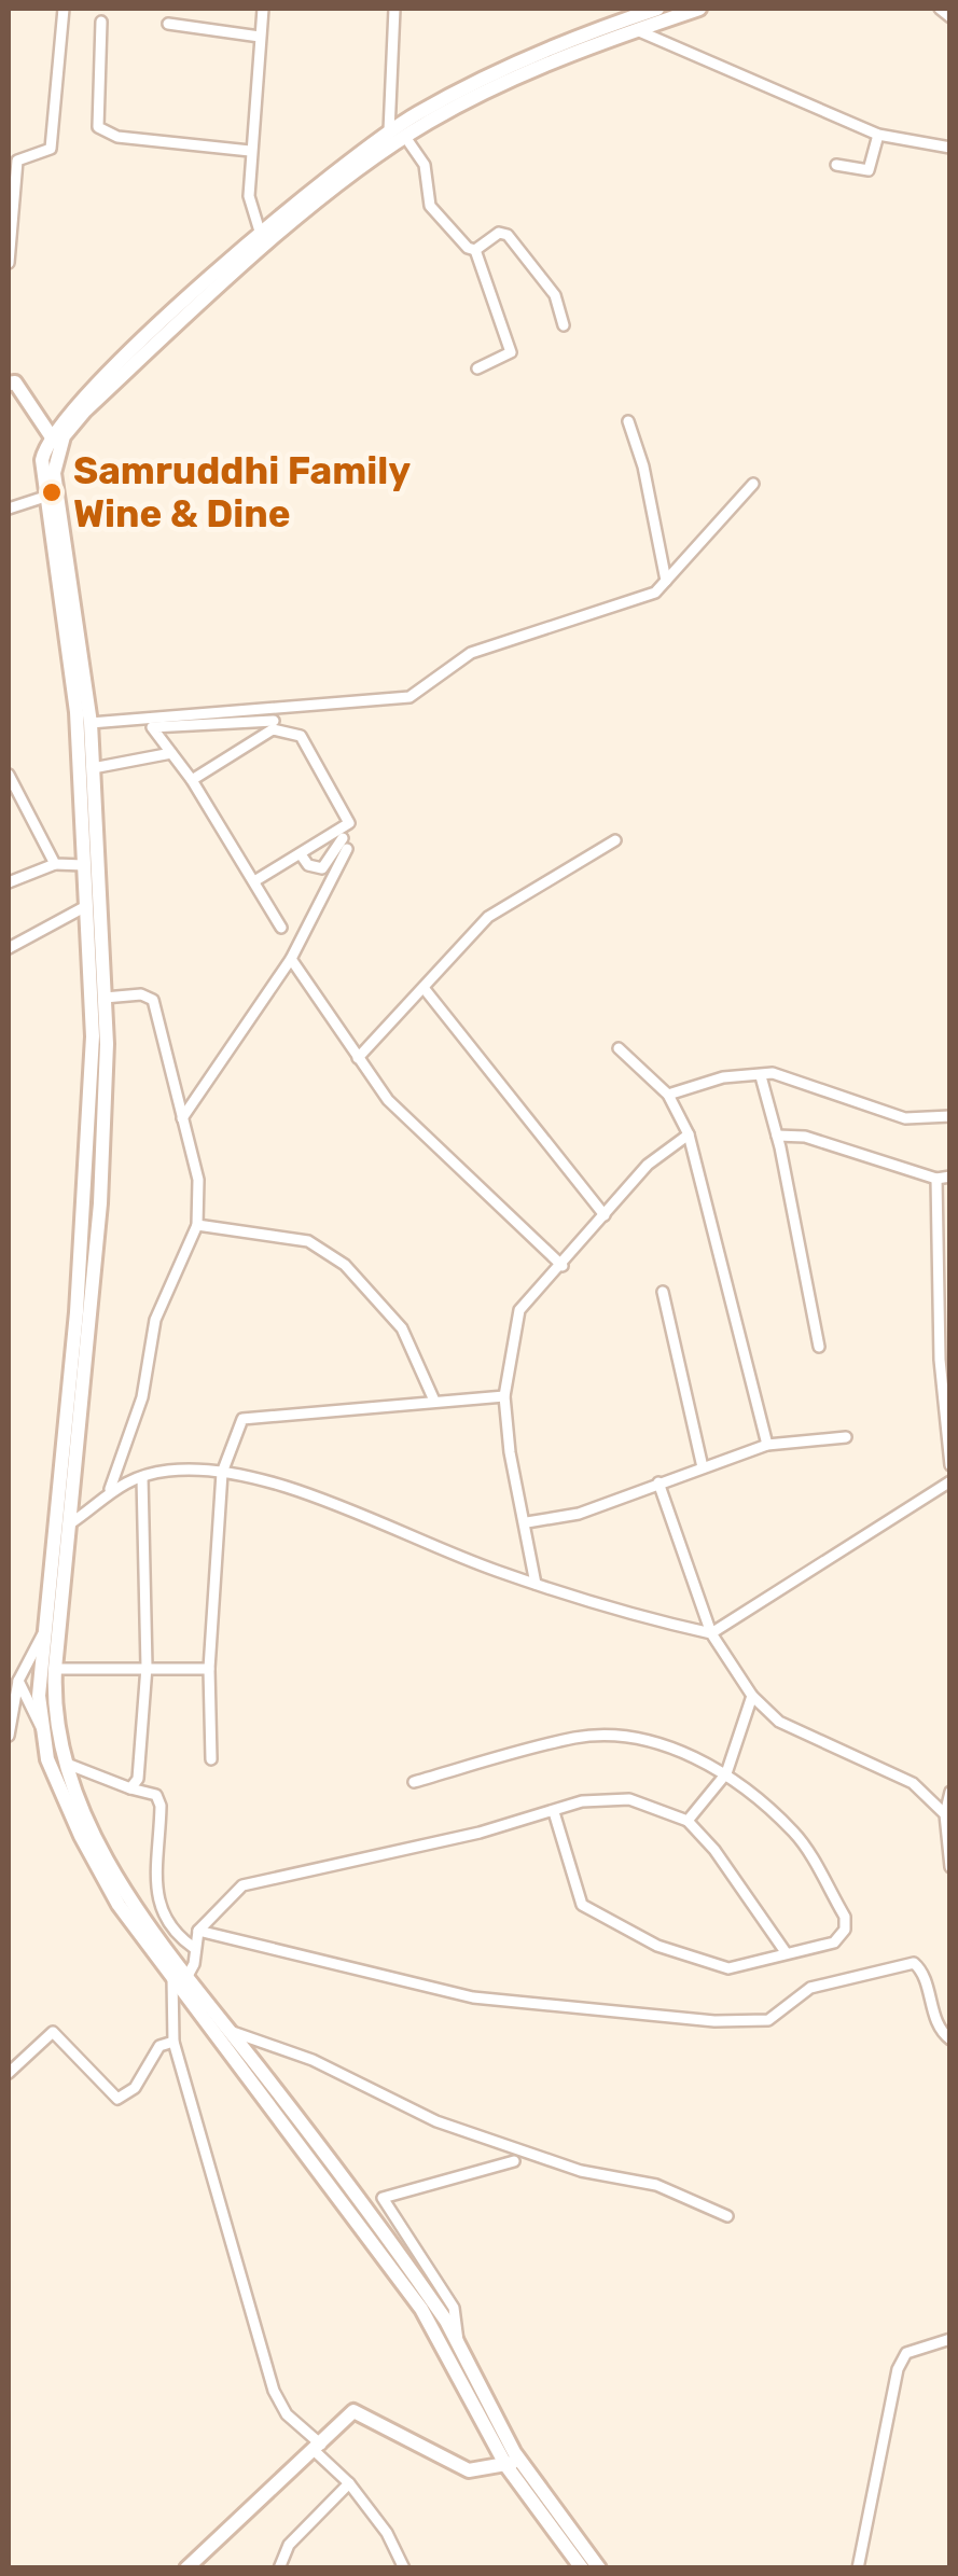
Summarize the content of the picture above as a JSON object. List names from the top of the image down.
{
  "places": ["Samruddhi Family Wine & Dine"]
}
